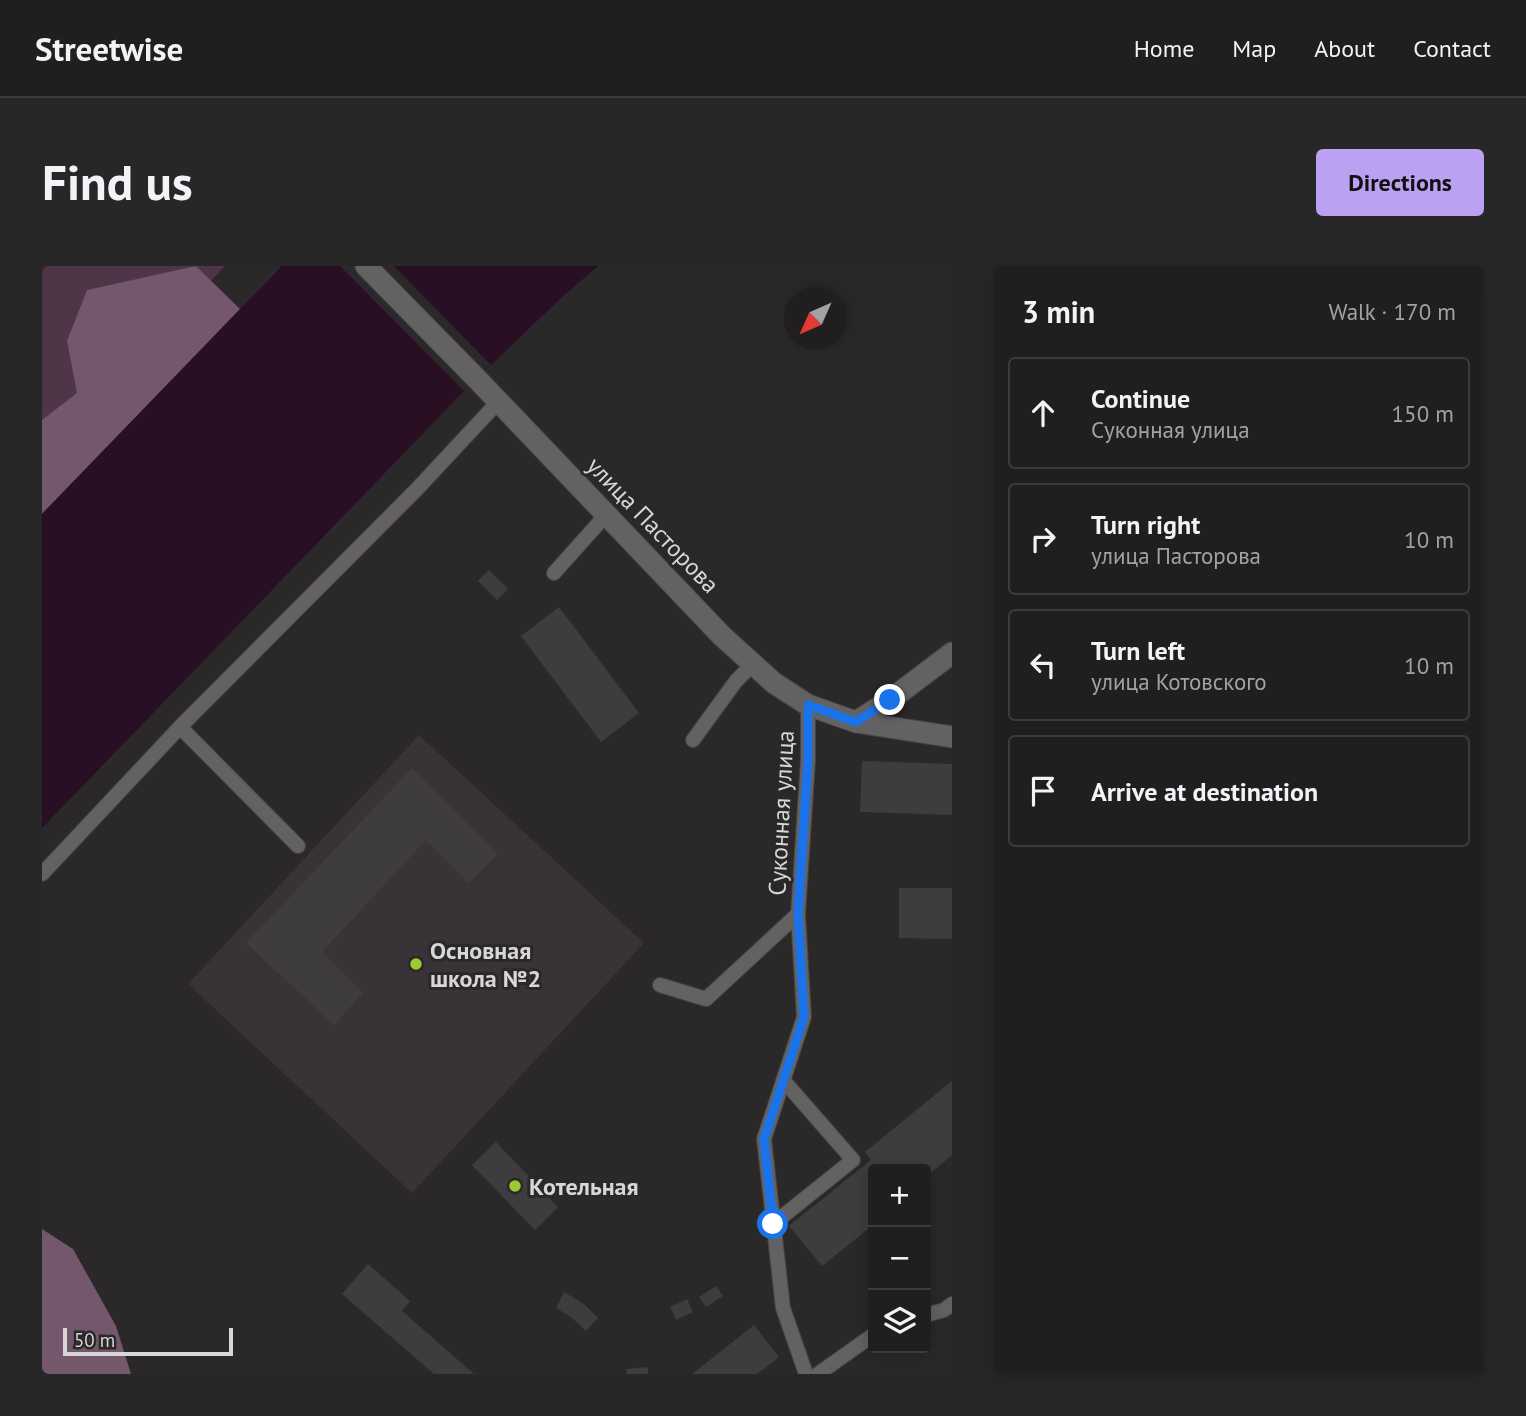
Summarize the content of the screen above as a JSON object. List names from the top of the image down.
{
  "streets": {
    "street": ["улица Пасторова"],
    "lane": ["Суконная улица"]
  },
  "crossings": [
    ["улица Пасторова", "Суконная улица"]
  ],
  "places": ["Основная школа №2", "Котельная"],
  "scale_bar": "50 m",
  "north": "bottom left",
  "page": {
    "header": "Streetwise",
    "nav": [
      "Home",
      "Map",
      "About",
      "Contact"
    ],
    "buttons": "Directions",
    "title": "Find us",
    "heading": ["3 min", "Walk · 170 m"],
    "list": [
      ["Continue", "Суконная улица", "150 m"],
      ["Turn right", "улица Пасторова", "10 m"],
      ["Turn left", "улица Котовского", "10 m"],
      "Arrive at destination"
    ],
    "map_buttons": ["+", "−"],
    "scale": "50 m"
  }
}
